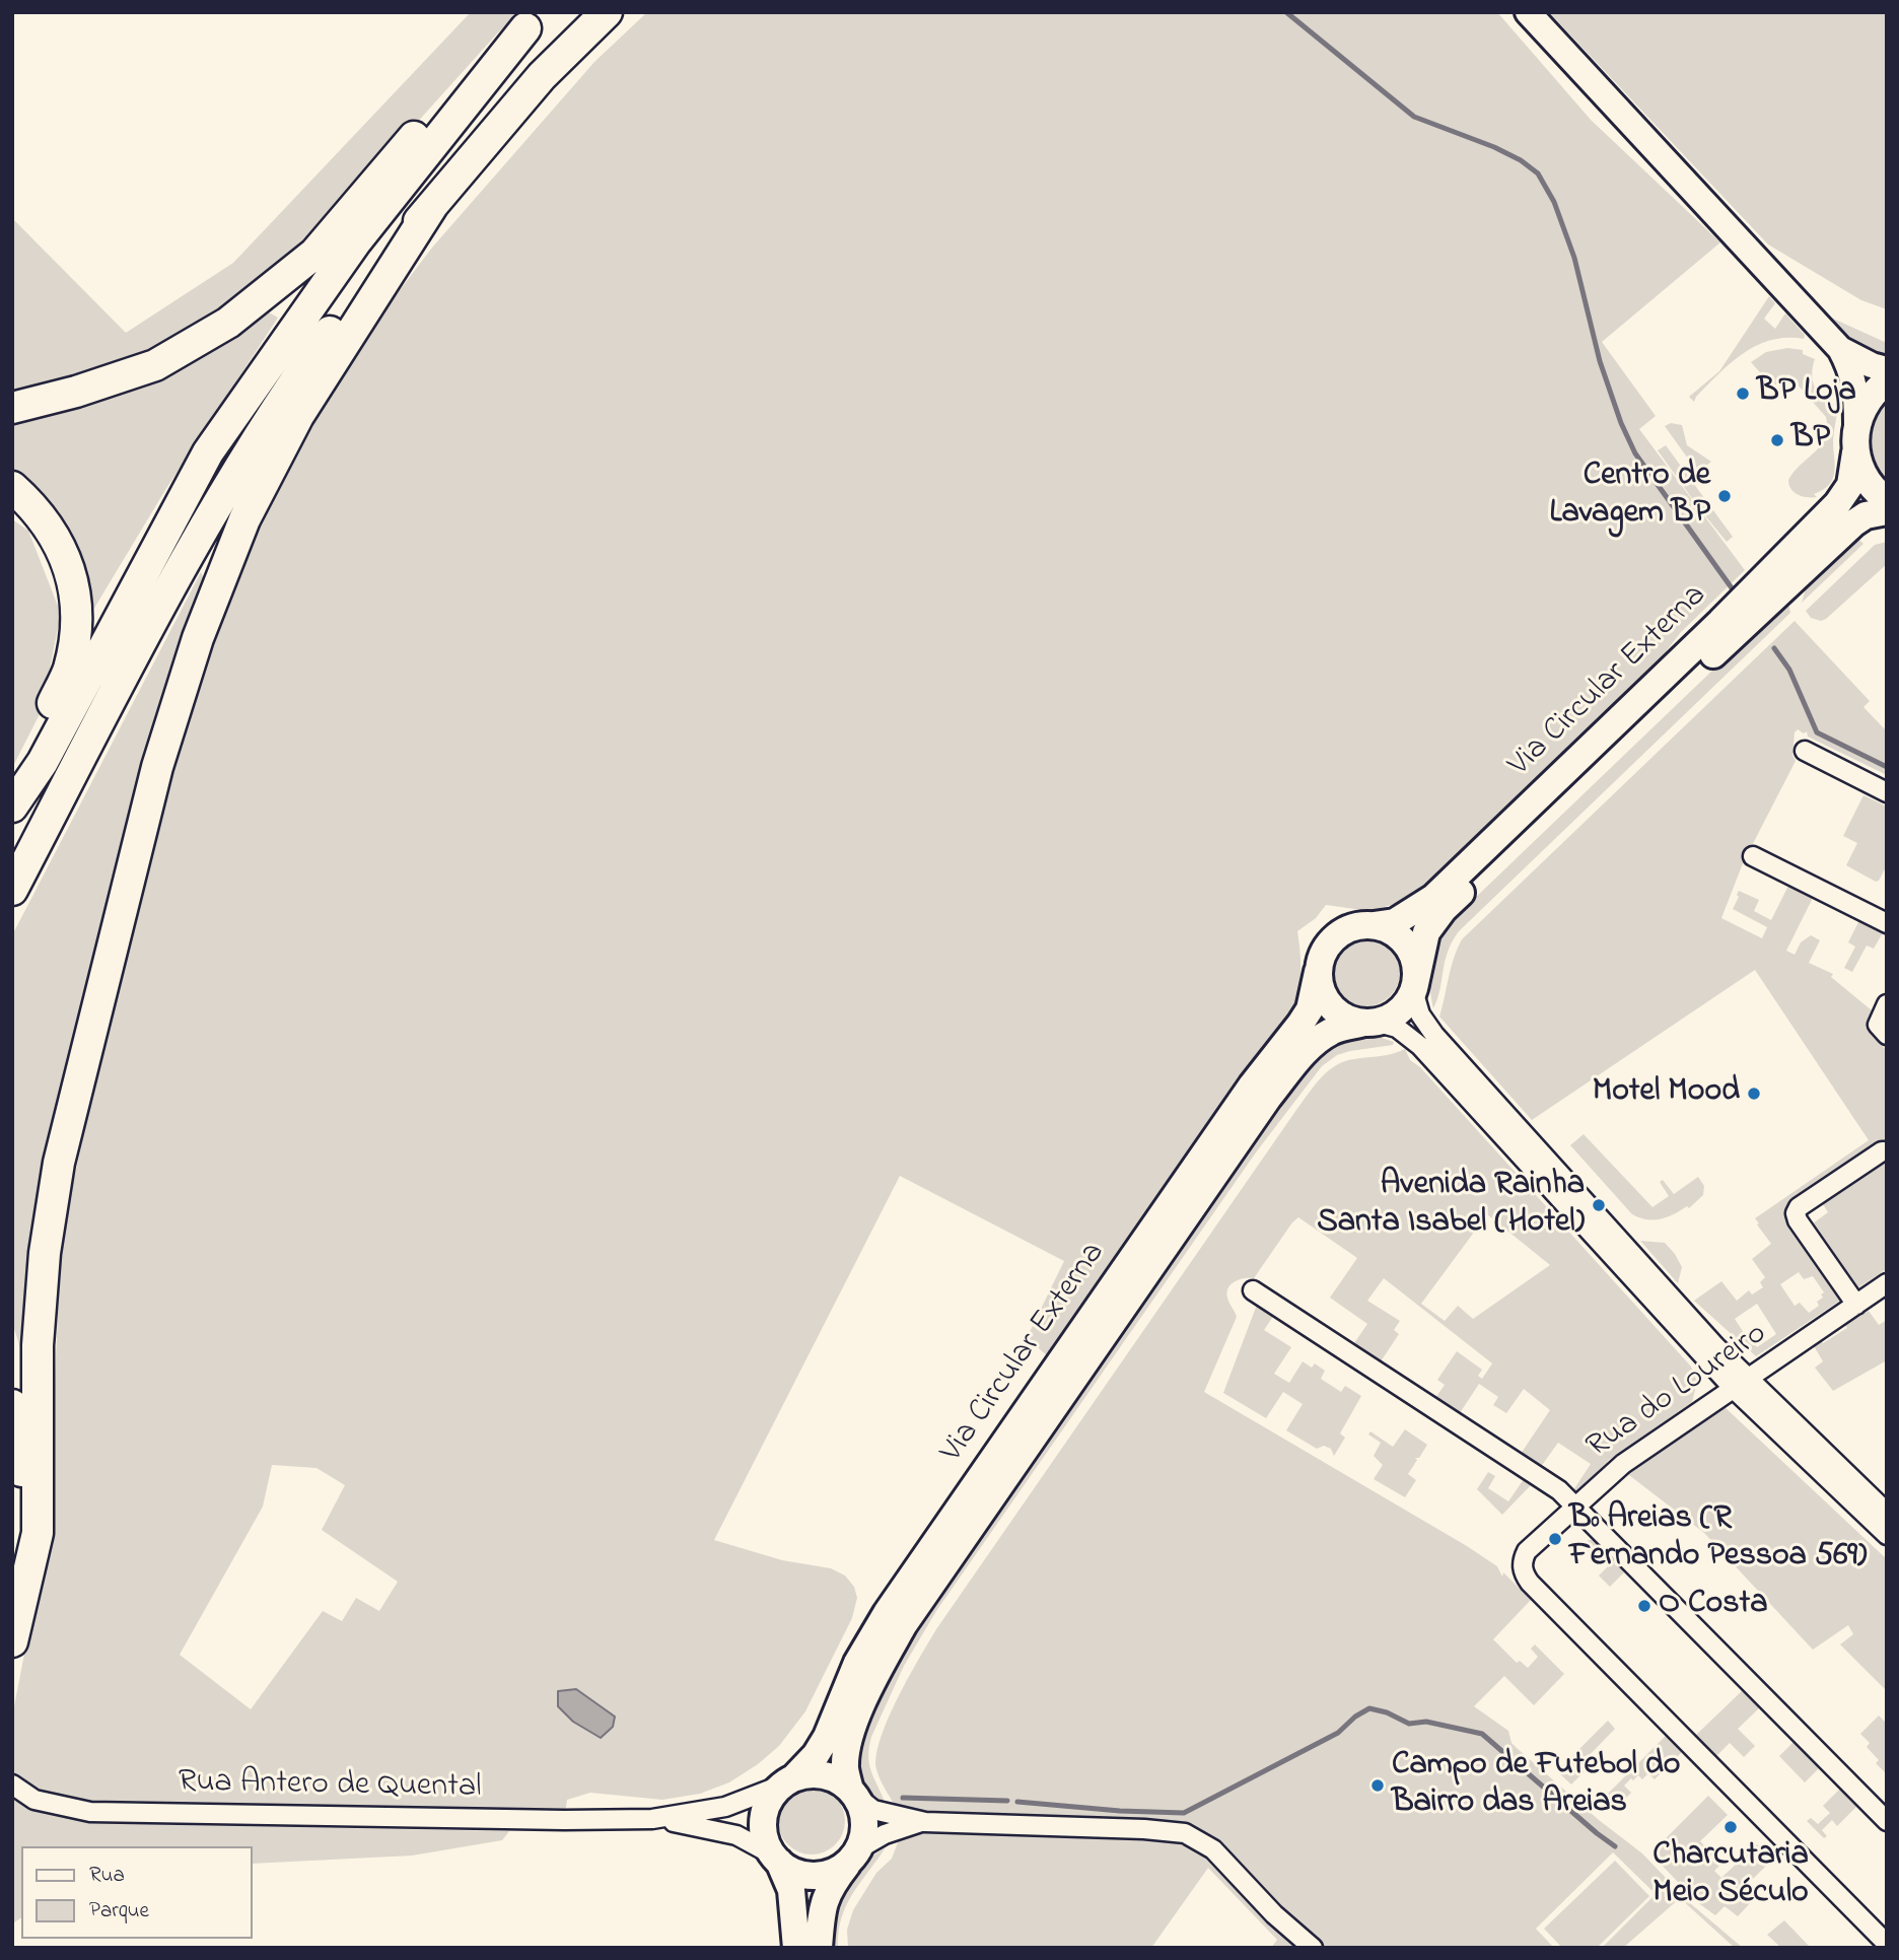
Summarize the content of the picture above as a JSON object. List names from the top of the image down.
{
  "streets": {
    "main road": ["Via Circular Externa"],
    "street": ["Rua do Loureiro", "Rua Antero de Quental"]
  },
  "places": [
    "BP Loja",
    "BP",
    "Centro de Lavagem BP",
    "Motel Mood",
    "Avenida Rainha Santa Isabel (Hotel)",
    "Bº Areias (R Fernando Pessoa 569)",
    "O Costa",
    "Campo de Futebol do Bairro das Areias",
    "Charcutaria Meio Século"
  ],
  "legend": ["Rua", "Parque"]
}
